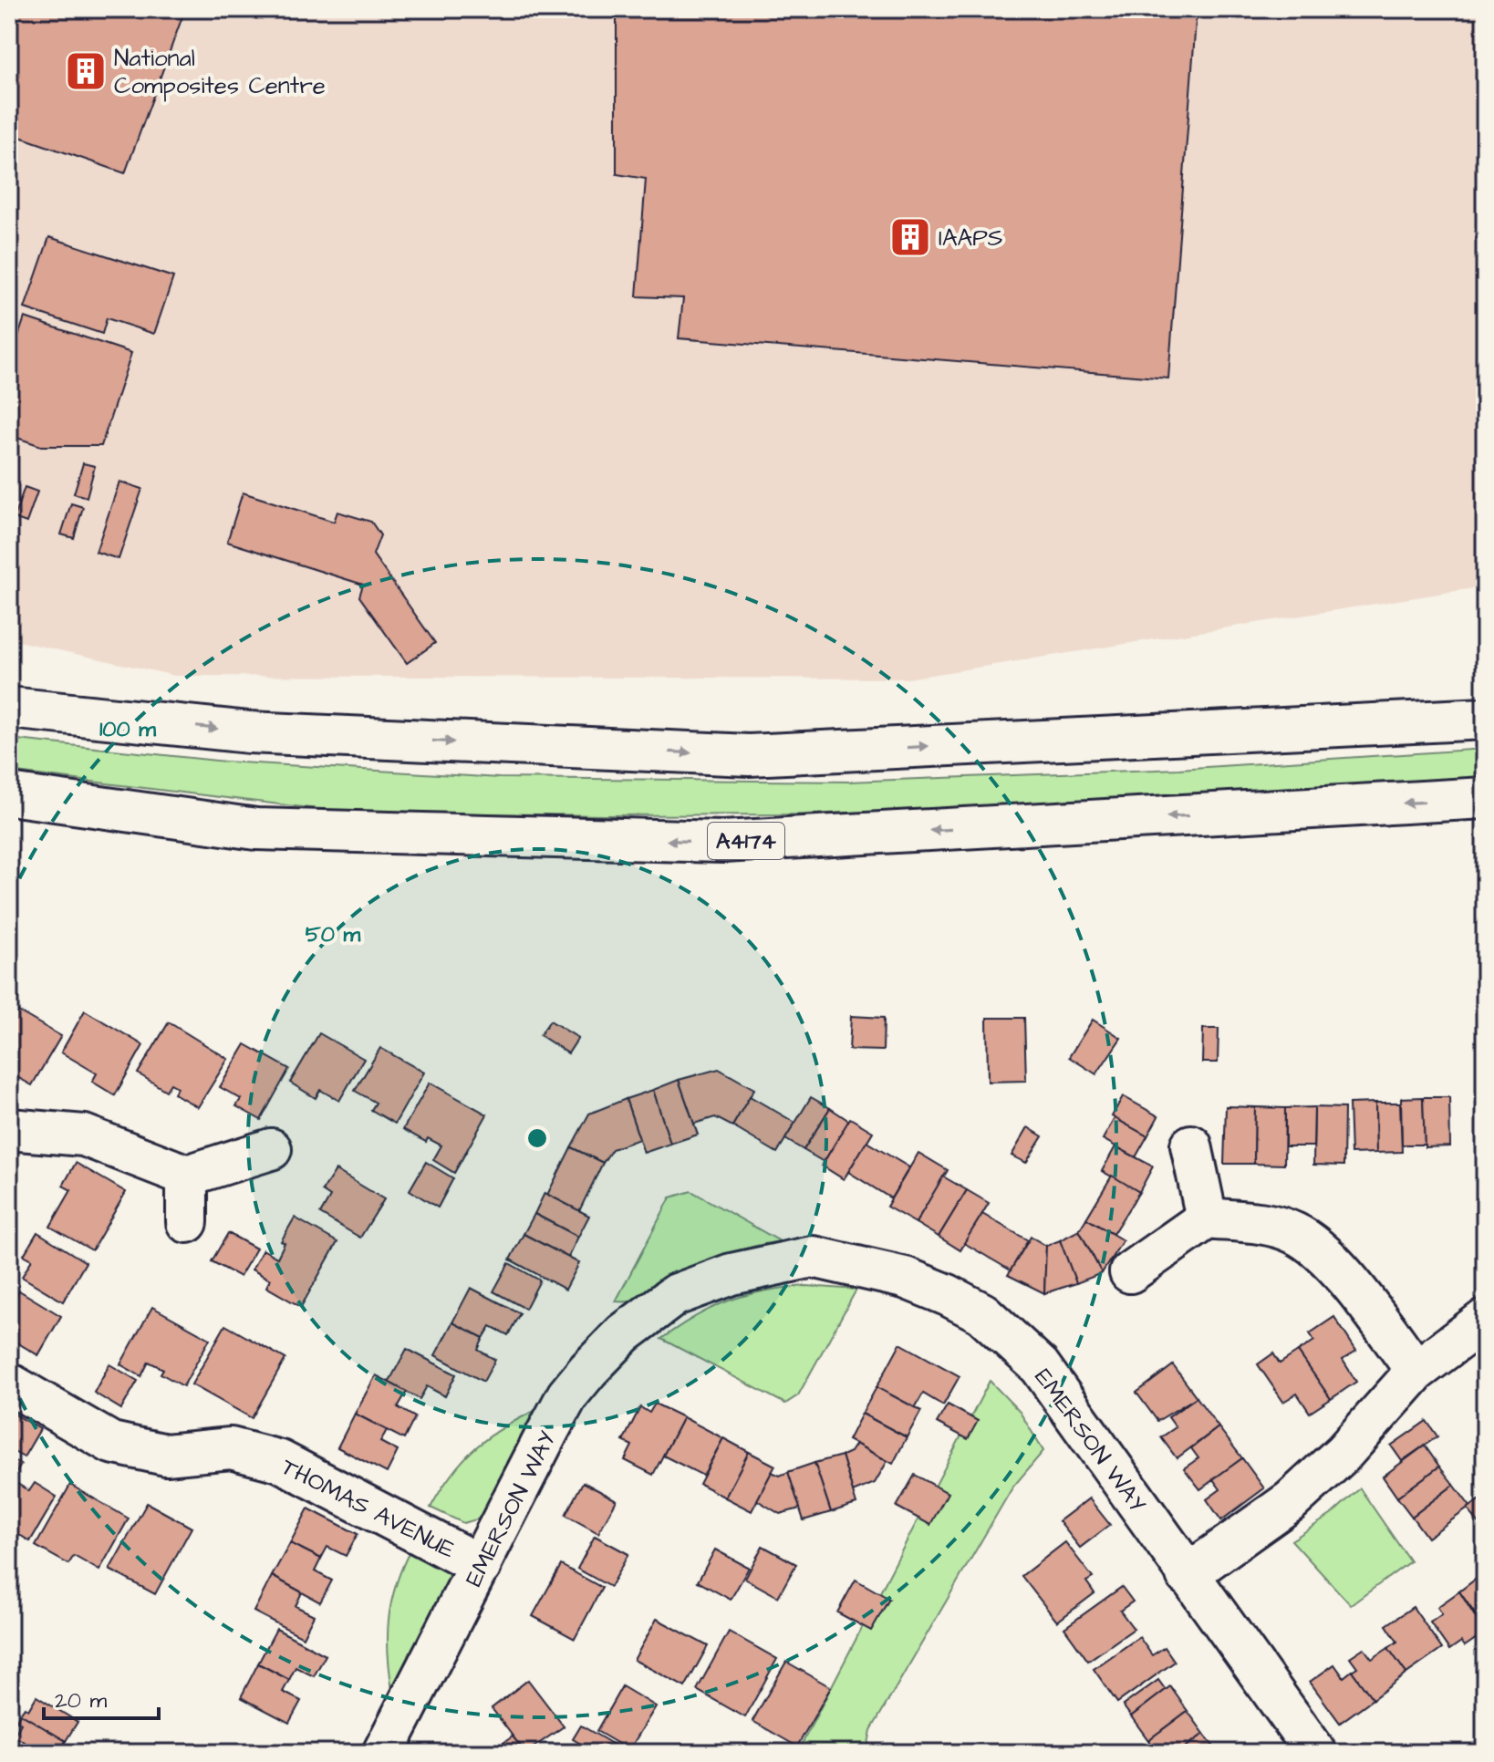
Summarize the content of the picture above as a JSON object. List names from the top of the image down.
{
  "streets": {
    "main road": ["A4174", "EMERSON WAY", "THOMAS AVENUE"]
  },
  "crossings": [
    ["EMERSON WAY", "THOMAS AVENUE"]
  ],
  "places": {
    "building": ["National Composites Centre", "IAAPS"]
  },
  "scale_bar": "20 m",
  "rings": ["100 m", "50 m"]
}
